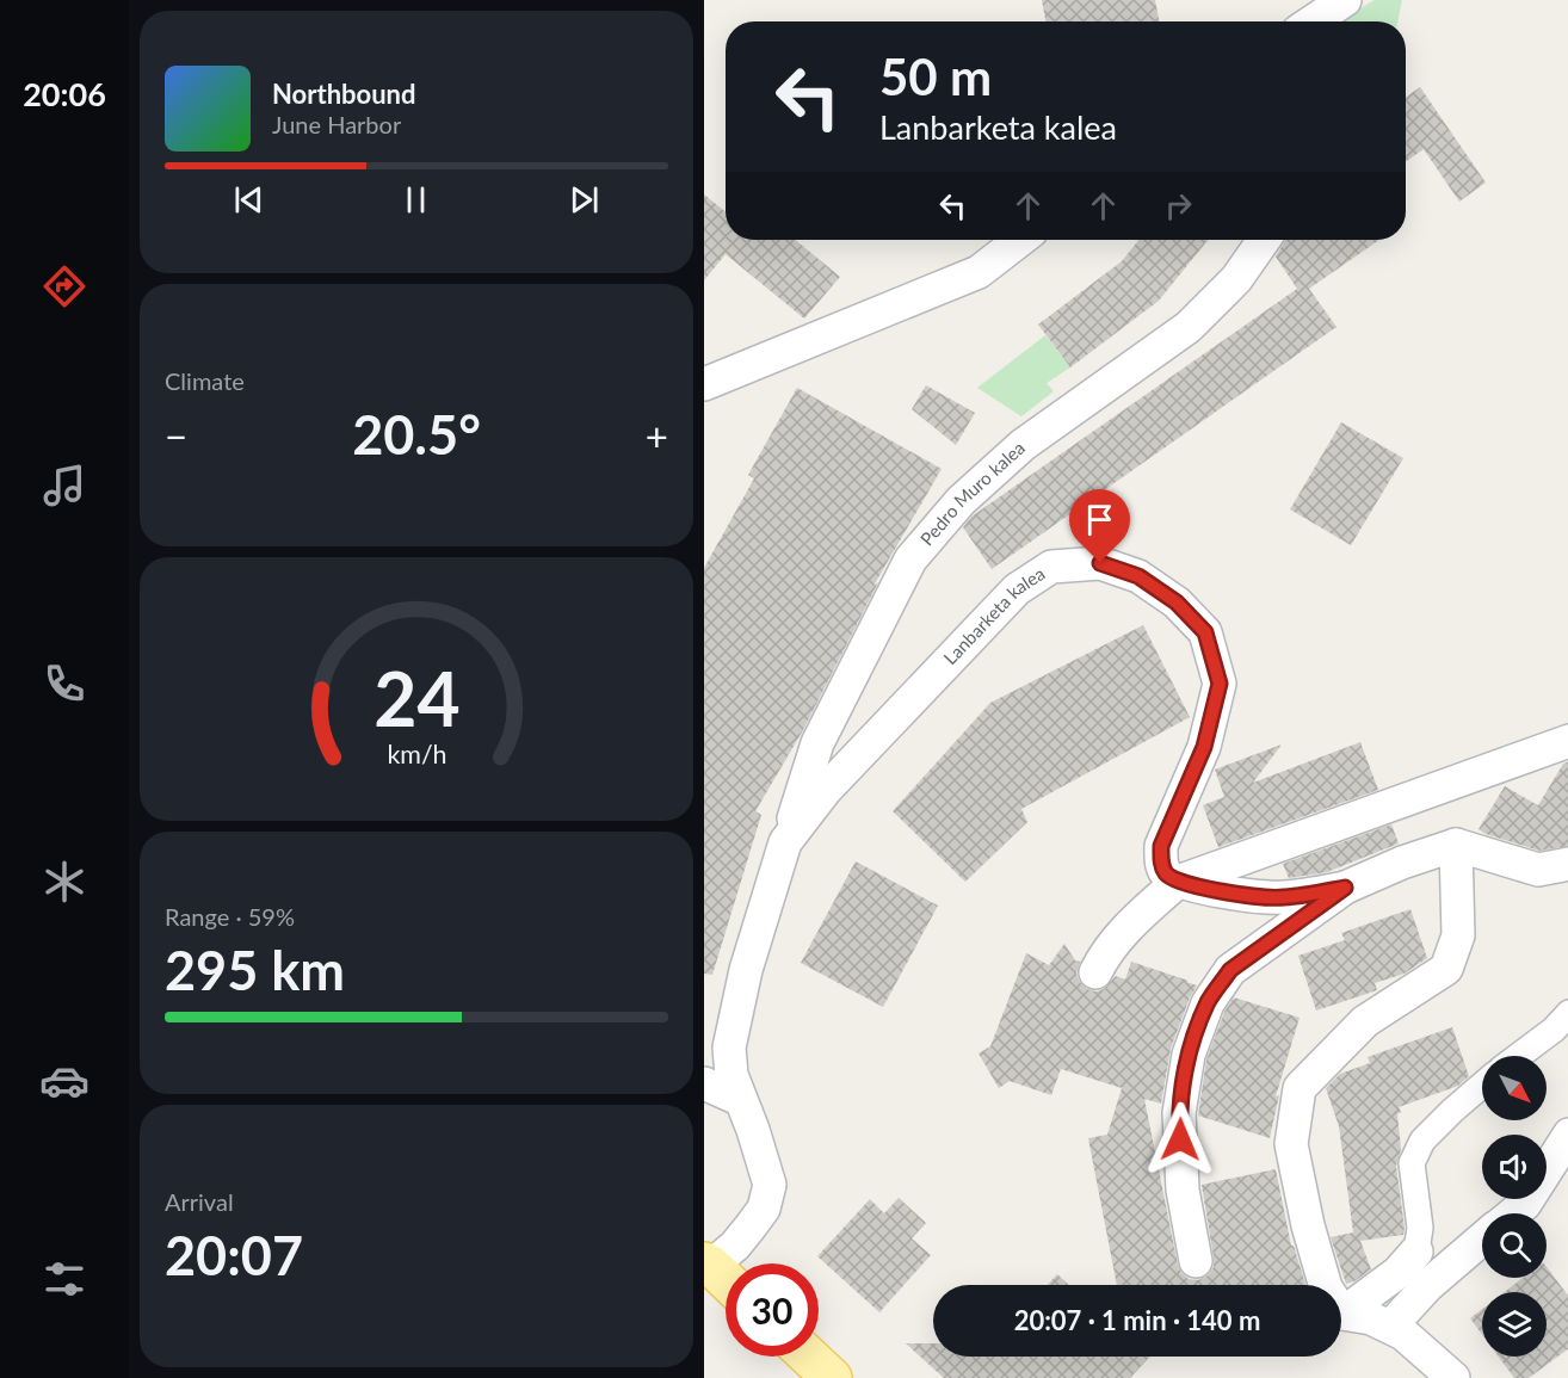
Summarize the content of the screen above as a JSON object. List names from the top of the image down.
{
  "streets": {
    "street": ["Pedro Muro kalea", "Lanbarketa kalea"]
  },
  "crossings": [
    ["Pedro Muro kalea", "Lanbarketa kalea"]
  ],
  "north": "bottom right",
  "page": {
    "tabs": "20:06",
    "turn": ["50 m", "Lanbarketa kalea"],
    "song": ["Northbound", "June Harbor"],
    "tile": [
      "Climate",
      ["Range · 59%", "295 km"],
      ["Arrival", "20:07"]
    ],
    "heat": ["−", "20.5°", "+"],
    "limit": "30",
    "trip": "20:07 · 1 min · 140 m",
    "gauge": ["24", "km/h"]
  }
}
